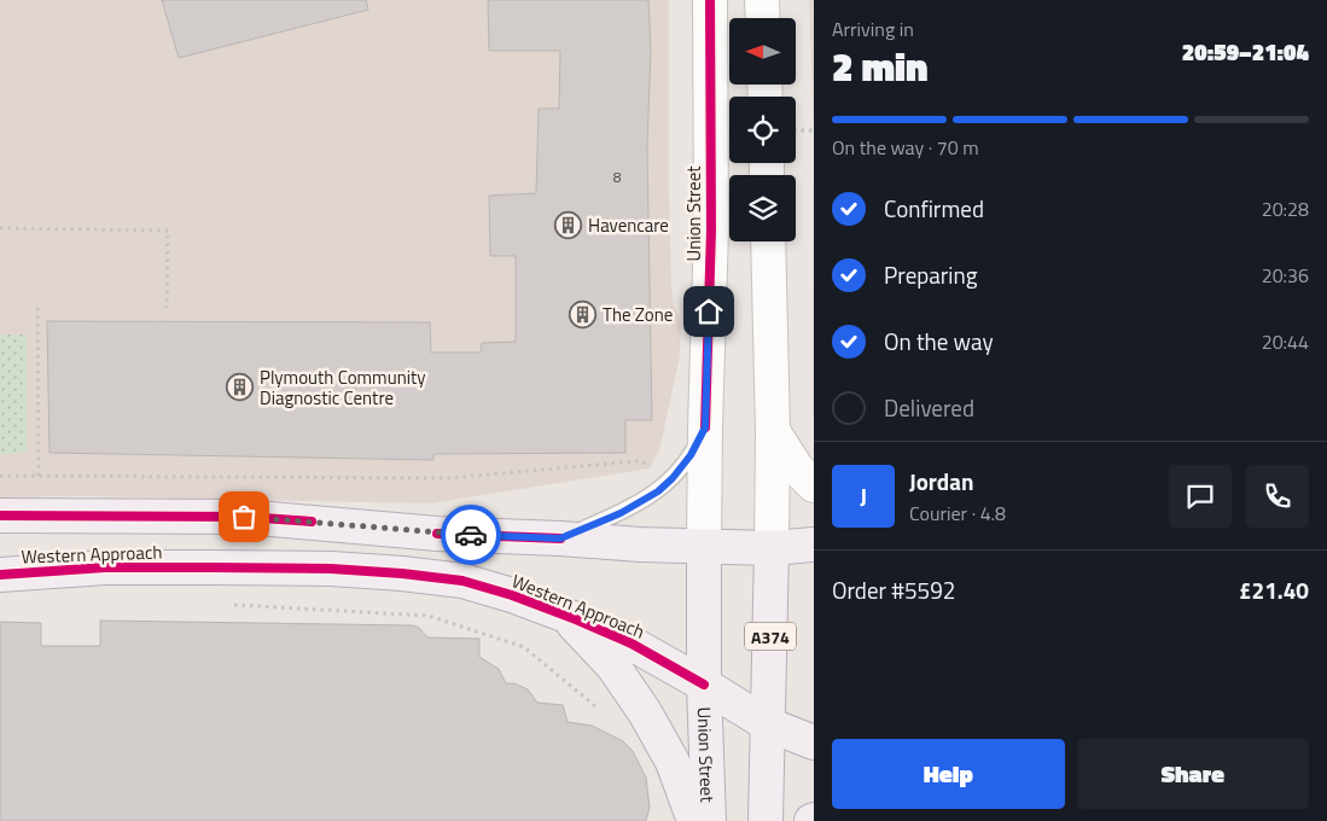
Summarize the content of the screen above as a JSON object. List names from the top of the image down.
{
  "streets": {
    "main road": ["Union Street", "Western Approach", "A374"]
  },
  "crossings": [
    ["Union Street", "Western Approach"],
    ["Western Approach", "A374"]
  ],
  "places": {
    "building": ["Havencare", "The Zone", "Plymouth Community Diagnostic Centre"]
  },
  "house_numbers": ["8"],
  "north": "left",
  "page": {
    "heading": ["2 min", "Arriving in", "20:59–21:04"],
    "panel": [
      "Jordan",
      "Courier · 4.8",
      "Order #5592",
      "£21.40"
    ],
    "bar": "On the way · 70 m",
    "list": [
      ["Confirmed", "20:28"],
      ["Preparing", "20:36"],
      ["On the way", "20:44"],
      "Delivered"
    ],
    "round": "J",
    "buttons": ["Help", "Share"]
  }
}
